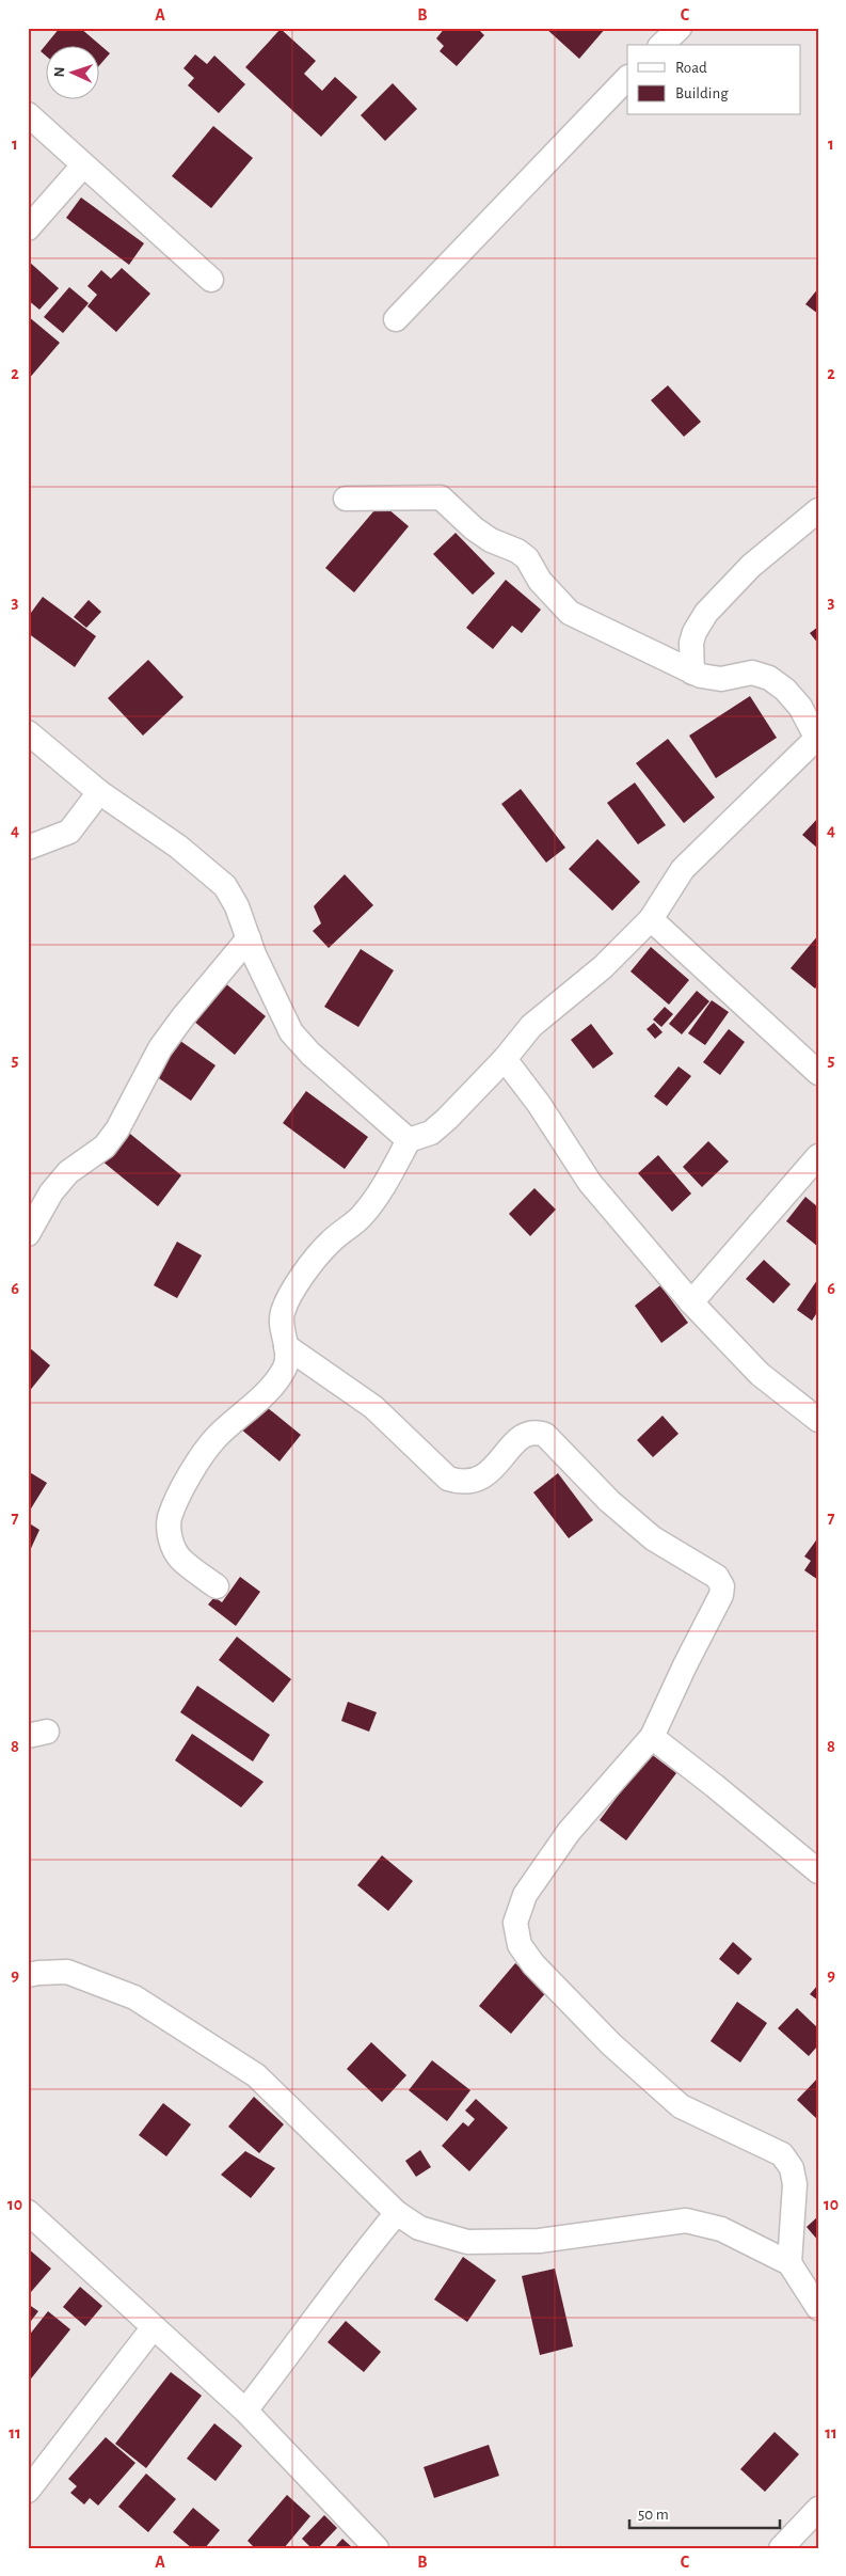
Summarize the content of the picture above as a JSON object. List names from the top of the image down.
{
  "legend": ["Road", "Building"],
  "scale_bar": "50 m",
  "north": "left",
  "grid": {
    "columns": ["A", "B", "C"],
    "rows": [
      "1",
      "2",
      "3",
      "4",
      "5",
      "6",
      "7",
      "8",
      "9",
      "10",
      "11"
    ]
  }
}
